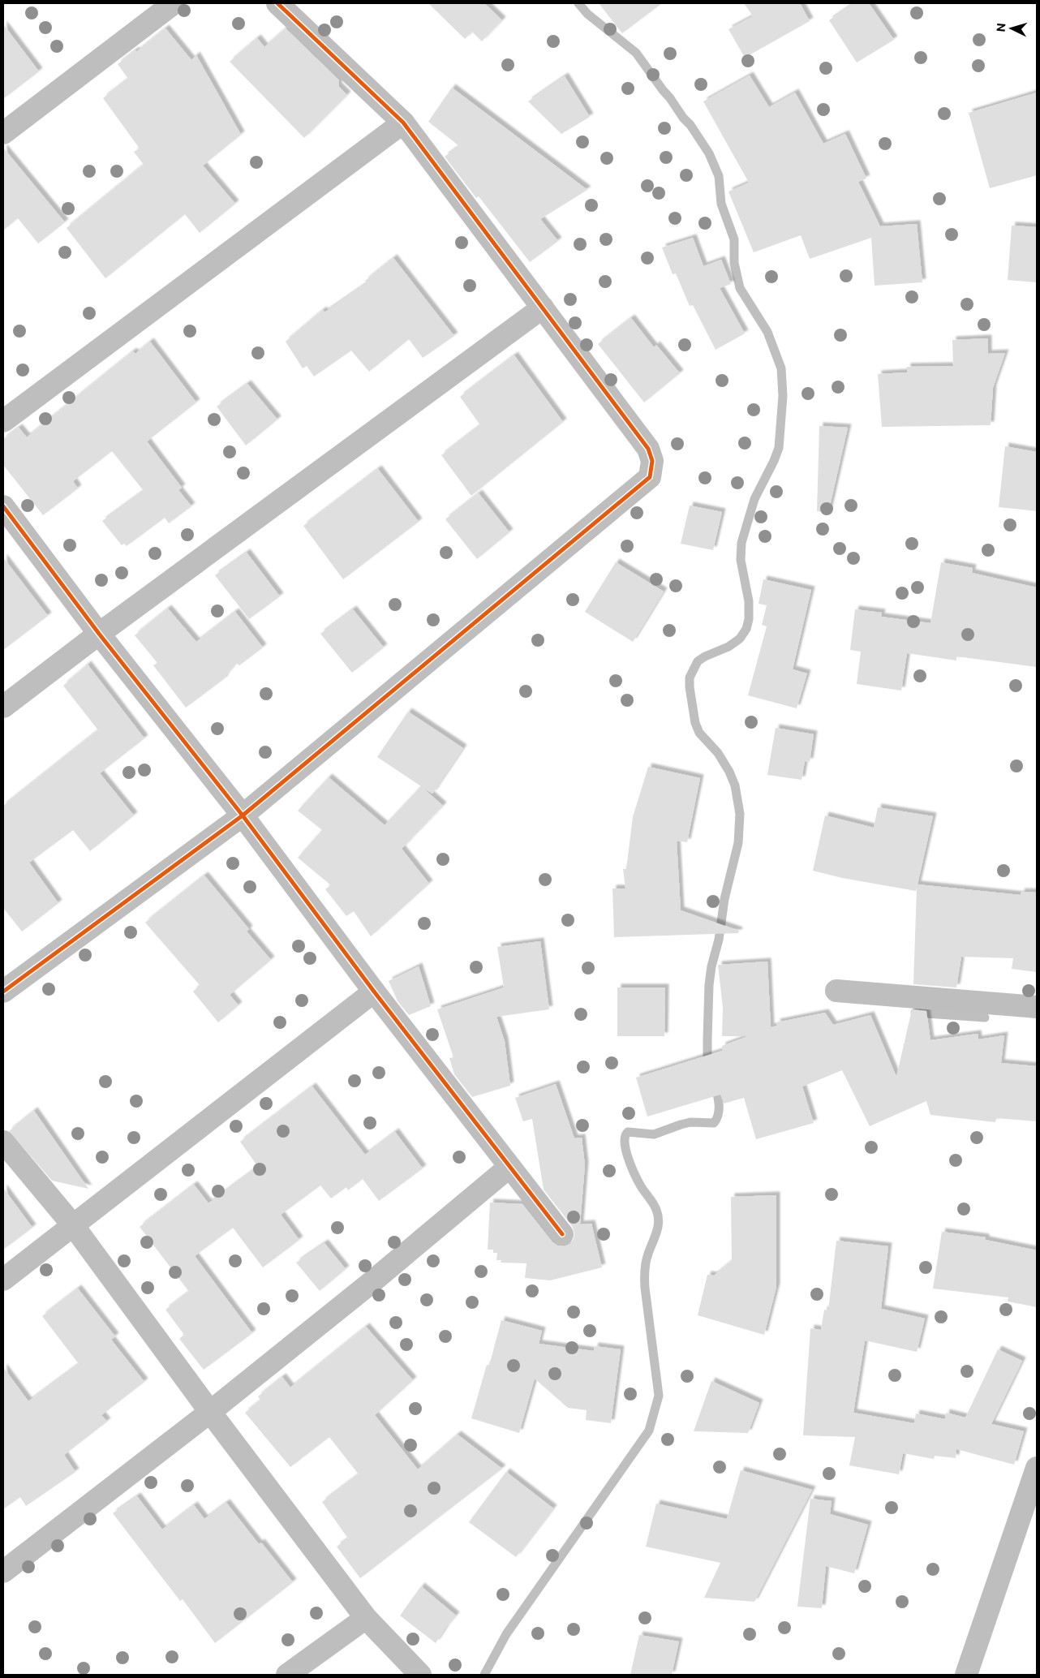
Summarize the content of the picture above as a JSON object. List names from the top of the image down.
{
  "north": "left"
}
